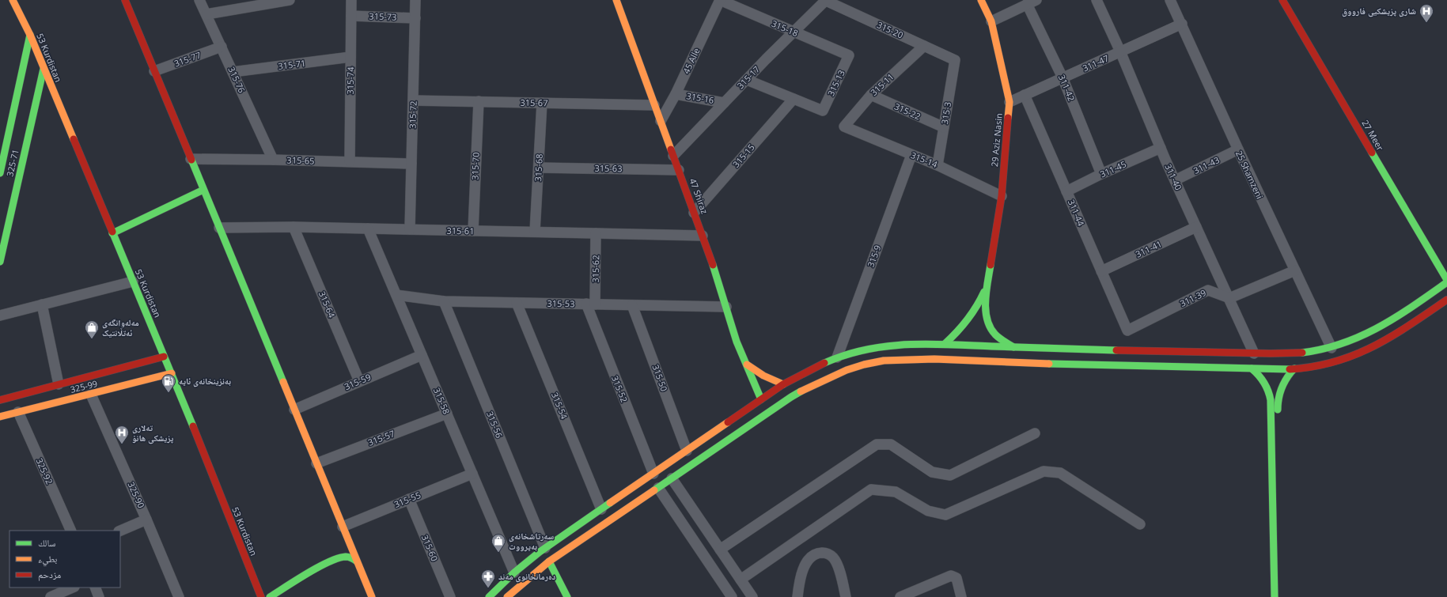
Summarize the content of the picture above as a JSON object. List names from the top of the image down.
{
  "streets": {
    "main road": [
      "53 Kurdistan",
      "27 Meer",
      "29 Aziz Nasin",
      "325-71",
      "47 Shiraz",
      "325-99"
    ],
    "street": [
      "315-73",
      "315-18",
      "315-20",
      "315-77",
      "45 Alle",
      "311-47",
      "315-71",
      "315-17",
      "315-76",
      "315-74",
      "315-13",
      "315-11",
      "311-42",
      "315-16",
      "315-67",
      "315-22",
      "315-3",
      "315-72",
      "315-15",
      "315-14",
      "315-65",
      "311-43",
      "315-70",
      "315-68",
      "315-63",
      "311-45",
      "25 Shamzeni",
      "311-40",
      "311-44",
      "315-61",
      "311-41",
      "315-9",
      "315-62",
      "311-39",
      "315-53",
      "315-64",
      "315-50",
      "315-59",
      "315-52",
      "315-58",
      "315-54",
      "315-56",
      "315-57",
      "325-92",
      "325-90",
      "315-55",
      "315-60"
    ]
  },
  "crossings": [
    ["315-73", "315-74"],
    ["315-73", "315-72"],
    ["315-18", "45 Alle"],
    ["315-18", "315-17"],
    ["315-18", "315-13"],
    ["315-20", "315-17"],
    ["315-20", "315-11"],
    ["315-20", "315-3"],
    ["53 Kurdistan", "325-71"],
    ["53 Kurdistan", "325-99"],
    ["315-77", "315-76"],
    ["45 Alle", "315-16"],
    ["45 Alle", "47 Shiraz"],
    ["311-47", "311-42"],
    ["311-47", "29 Aziz Nasin"],
    ["311-47", "25 Shamzeni"],
    ["311-47", "311-40"],
    ["311-47", "311-44"],
    ["315-71", "315-76"],
    ["315-71", "315-74"],
    ["315-17", "315-16"],
    ["315-17", "47 Shiraz"],
    ["315-76", "315-65"],
    ["315-74", "315-65"],
    ["315-13", "315-15"],
    ["315-11", "315-22"],
    ["315-11", "315-14"],
    ["311-42", "311-45"],
    ["315-67", "315-72"],
    ["315-67", "315-70"],
    ["315-67", "315-68"],
    ["315-67", "47 Shiraz"],
    ["315-22", "315-3"],
    ["315-3", "315-14"],
    ["315-72", "315-65"],
    ["315-72", "315-61"],
    ["29 Aziz Nasin", "315-14"],
    ["315-15", "47 Shiraz"],
    ["315-14", "315-9"],
    ["311-43", "25 Shamzeni"],
    ["311-43", "311-40"],
    ["315-70", "315-61"],
    ["315-68", "315-63"],
    ["315-68", "315-61"],
    ["315-63", "47 Shiraz"],
    ["311-45", "311-40"],
    ["311-45", "311-44"],
    ["311-40", "311-41"],
    ["311-40", "311-39"],
    ["47 Shiraz", "315-61"],
    ["47 Shiraz", "315-53"],
    ["311-44", "311-41"],
    ["311-44", "311-39"],
    ["315-61", "315-62"],
    ["315-61", "315-64"],
    ["315-61", "315-58"],
    ["315-62", "315-53"],
    ["315-62", "315-52"],
    ["315-53", "315-50"],
    ["315-53", "315-52"],
    ["315-53", "315-58"],
    ["315-53", "315-54"],
    ["315-53", "315-56"],
    ["315-64", "315-59"],
    ["315-59", "315-58"],
    ["325-99", "325-92"],
    ["325-99", "325-90"],
    ["315-58", "315-57"],
    ["315-58", "315-55"],
    ["315-55", "315-60"]
  ],
  "places": {
    "hospital": ["شاری پزیشکیی فارووق", "تەلاری پزیشکی هانۆ"],
    "shop": ["مەلەوانگەی ئەتڵانتیک", "سەرتاشخانەی بەیرووت"],
    "fuel station": ["بەنزینخانەی ئایە"],
    "pharmacy": ["دەرمانخانوی مەند"]
  },
  "legend": ["سالك", "بطيء", "مزدحم"]
}
